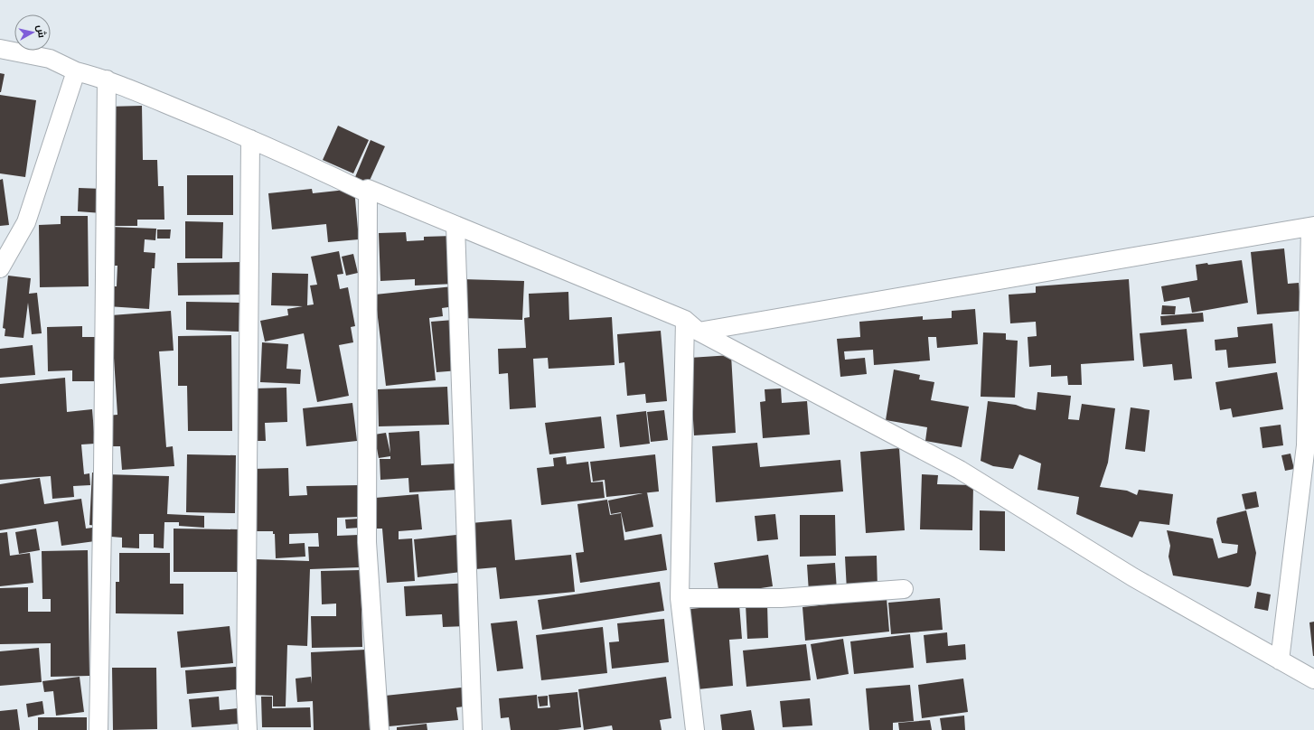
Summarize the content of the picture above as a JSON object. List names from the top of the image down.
{
  "north": "right"
}
